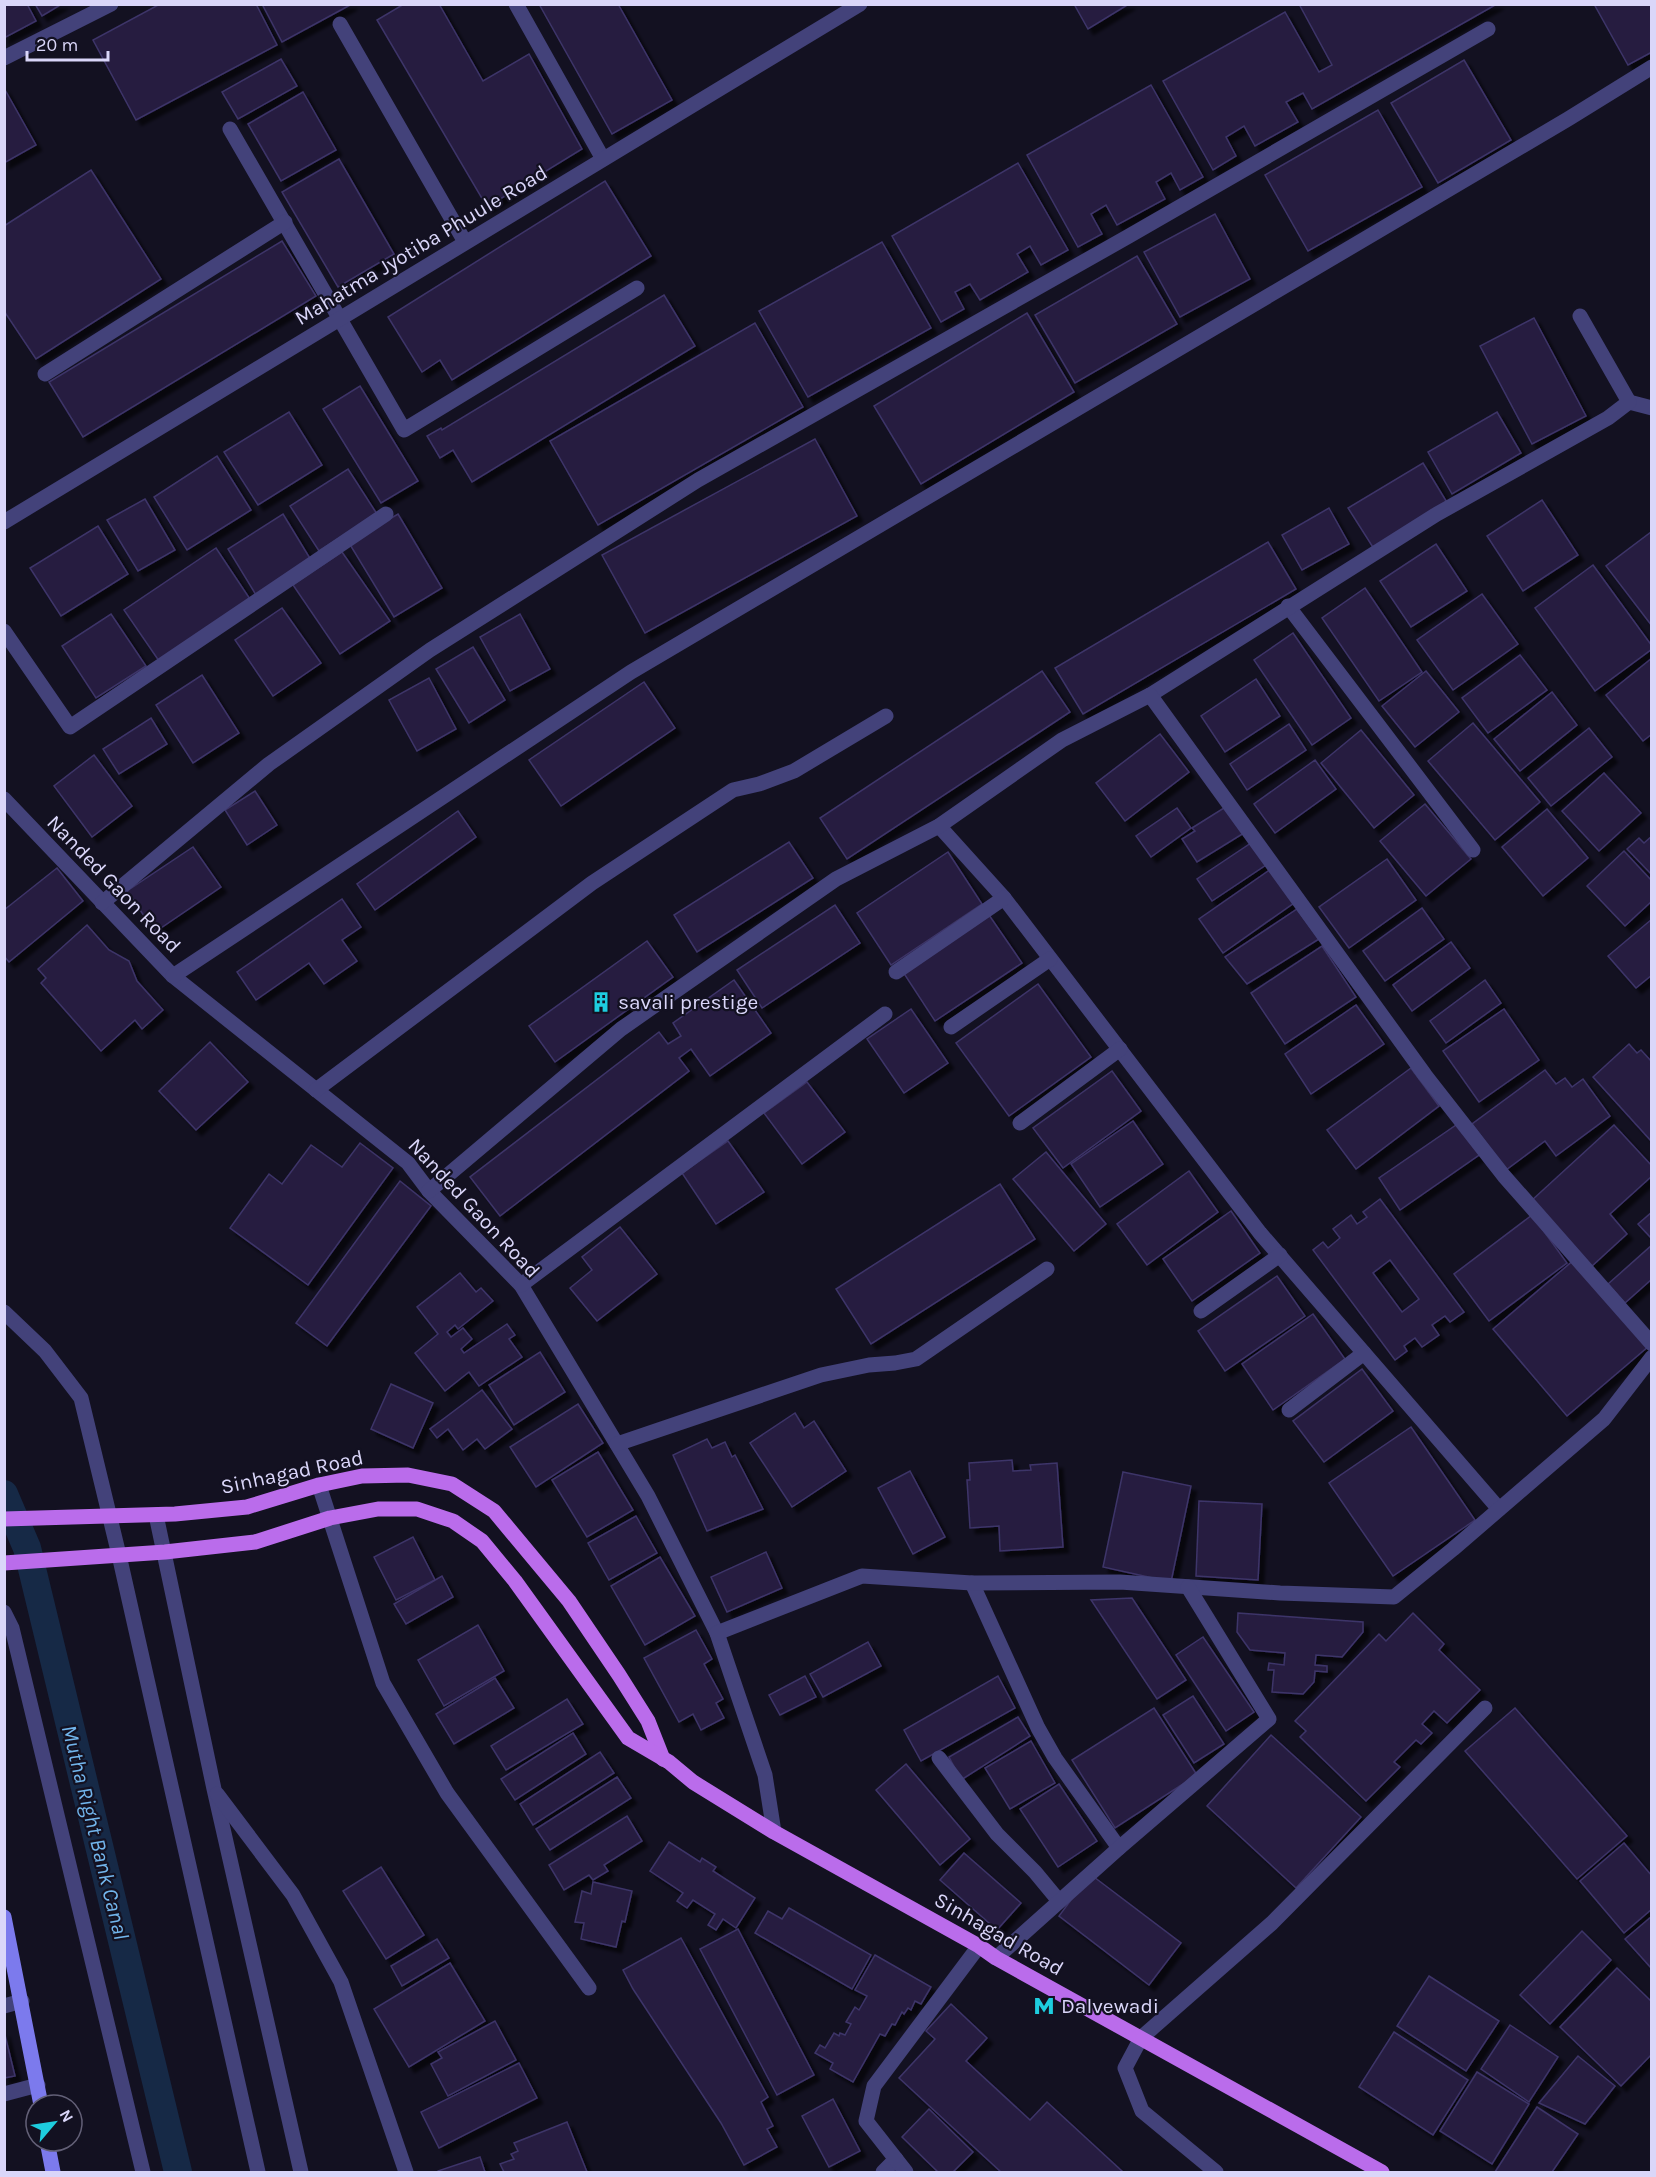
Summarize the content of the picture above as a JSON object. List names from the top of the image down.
{
  "streets": {
    "main road": ["Sinhagad Road"],
    "street": ["Mahatma Jyotiba Phuule Road", "Nanded Gaon Road"]
  },
  "crossings": [
    ["Nanded Gaon Road", "Sinhagad Road"]
  ],
  "water": ["Mutha Right Bank Canal"],
  "places": {
    "building": ["savali prestige"],
    "metro station": ["Dalvewadi"]
  },
  "scale_bar": "20 m",
  "north": "top right"
}
